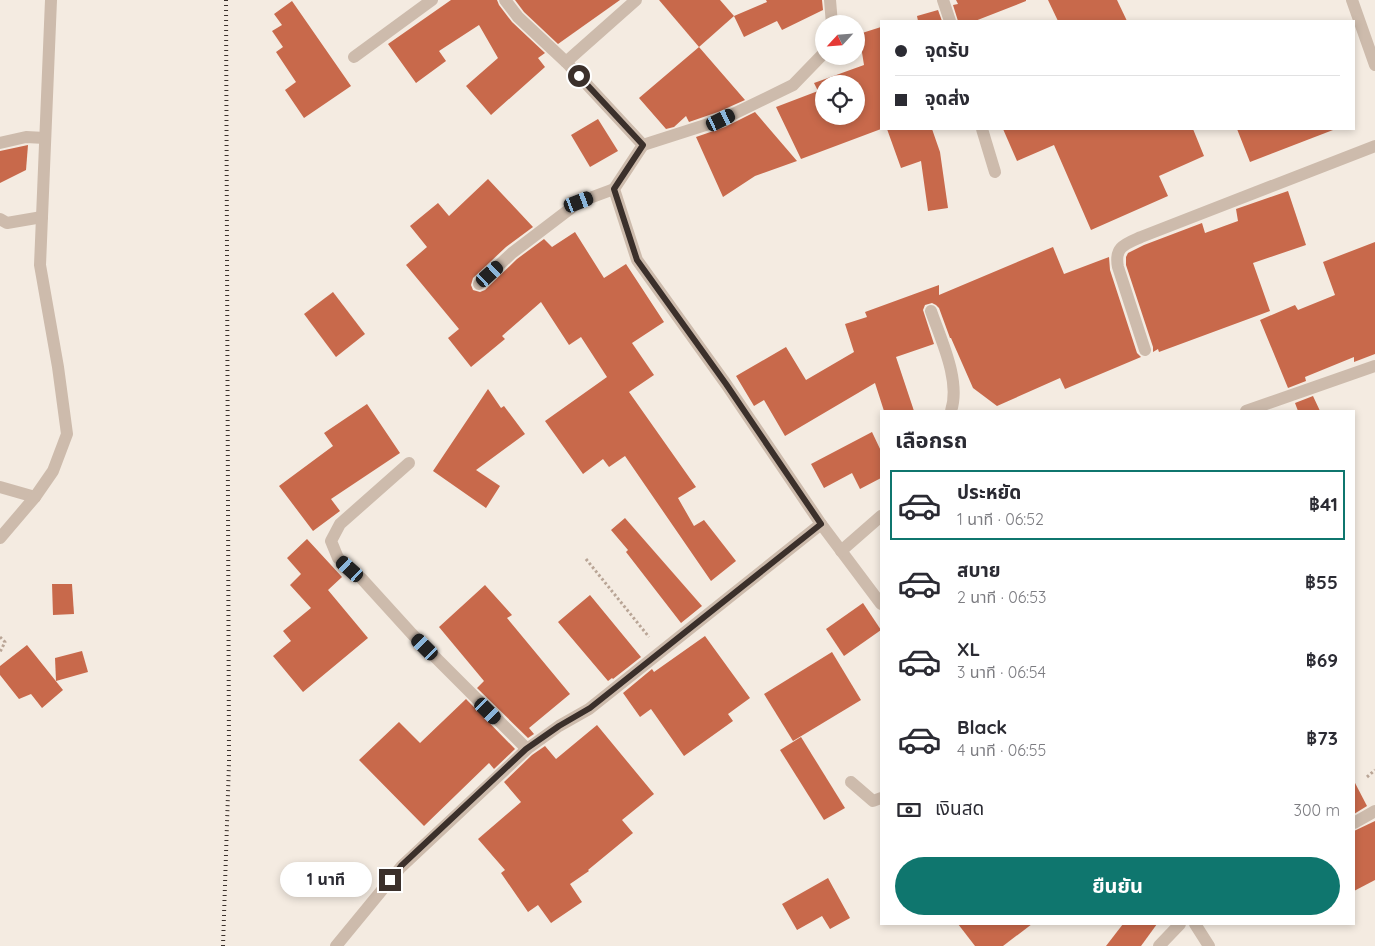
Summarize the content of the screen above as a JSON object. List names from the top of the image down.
{
  "north": "bottom left",
  "page": {
    "banner": ["จุดรับ", "จุดส่ง"],
    "heading": "เลือกรถ",
    "list": [
      {
        "name": "ประหยัด",
        "note": "1 นาที · 06:52",
        "value": "฿41"
      },
      {
        "name": "สบาย",
        "note": "2 นาที · 06:53",
        "value": "฿55"
      },
      {
        "name": "XL",
        "note": "3 นาที · 06:54",
        "value": "฿69"
      },
      {
        "name": "Black",
        "note": "4 นาที · 06:55",
        "value": "฿73"
      }
    ],
    "pay": ["เงินสด", "300 m"],
    "buttons": "ยืนยัน",
    "bubble": "1 นาที"
  }
}
